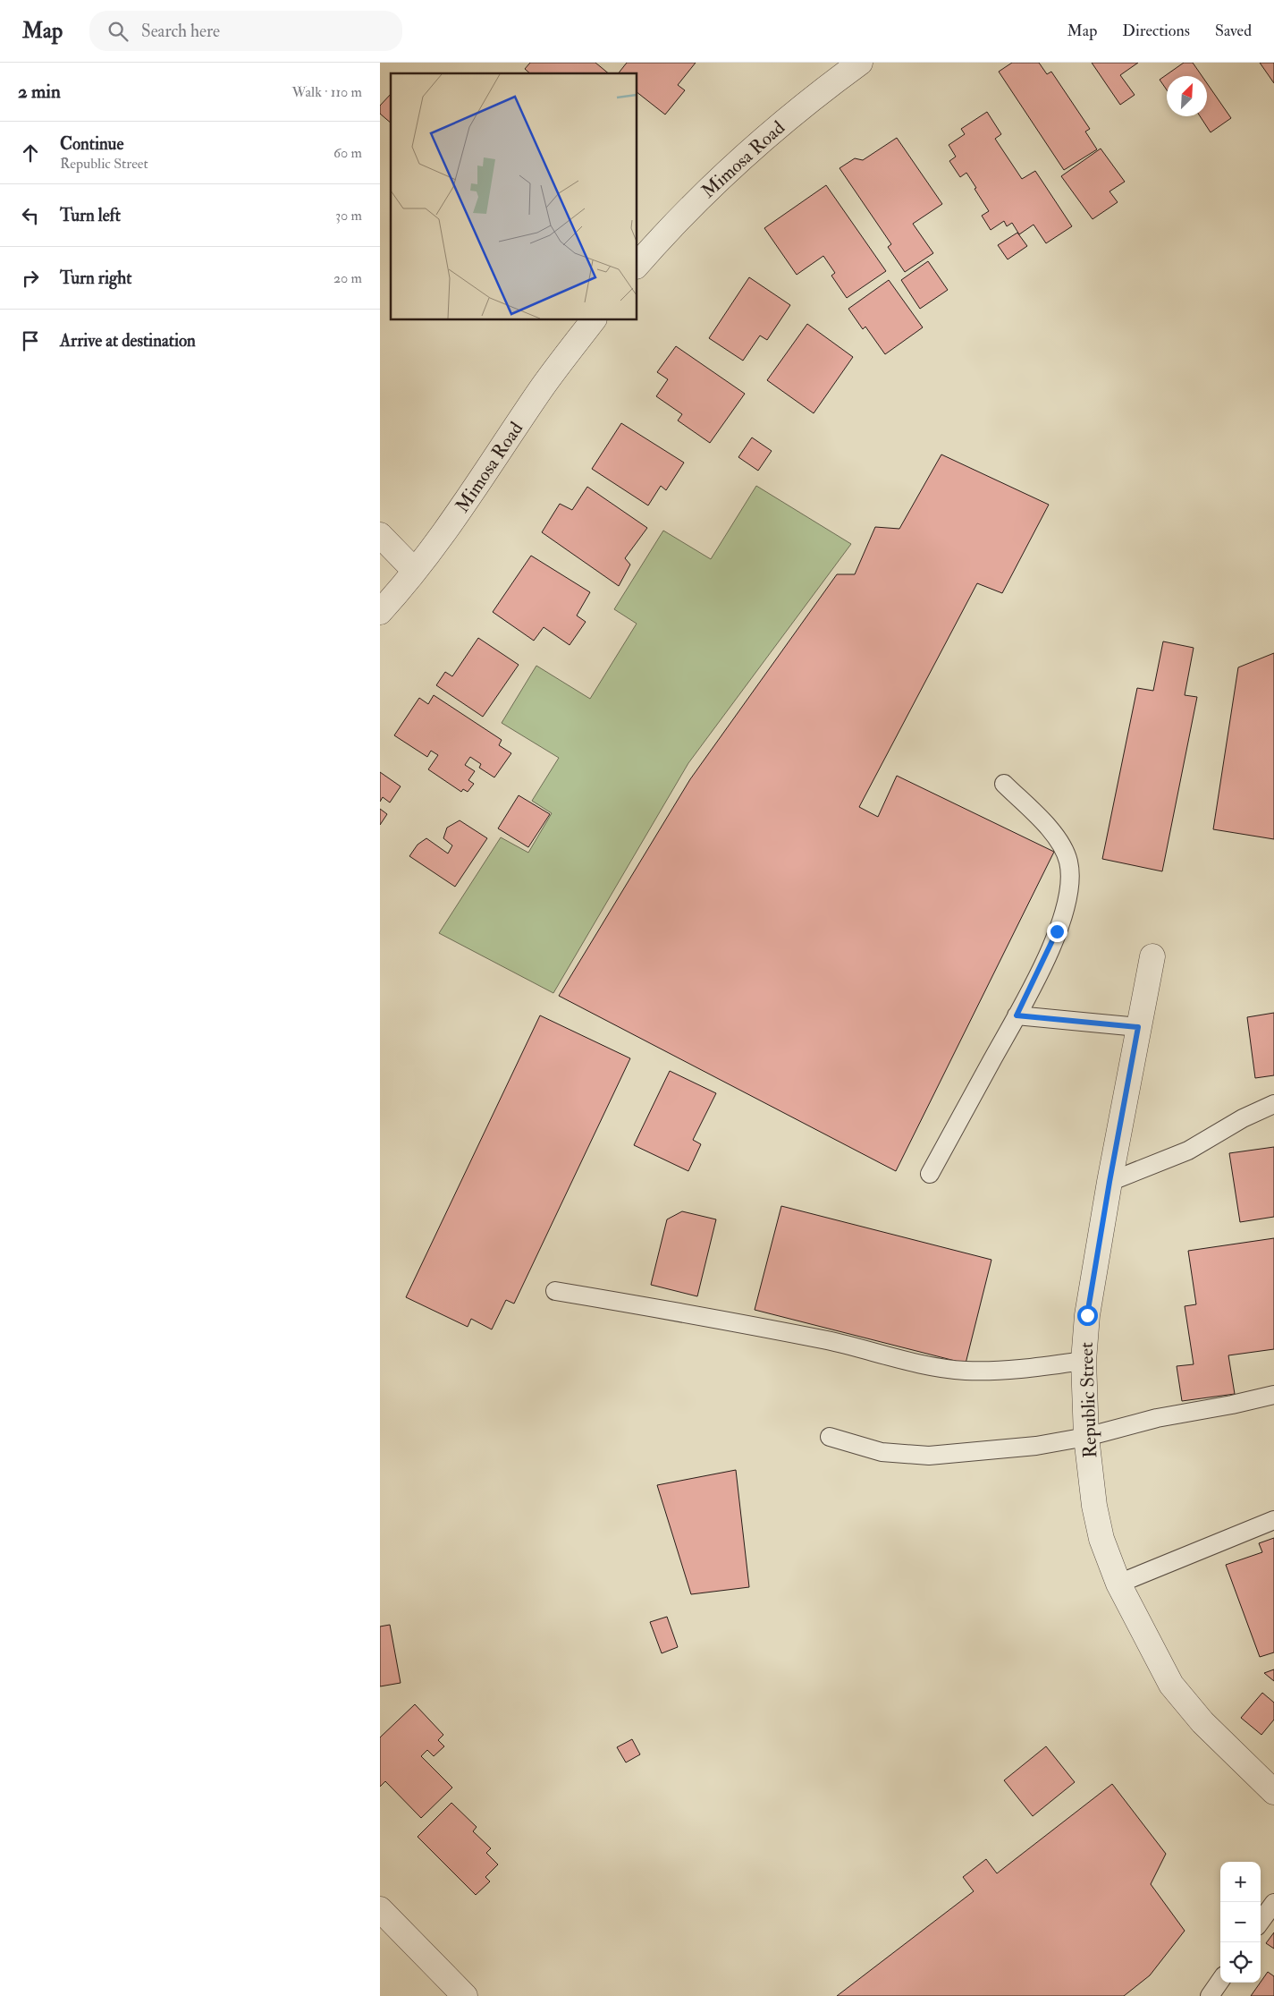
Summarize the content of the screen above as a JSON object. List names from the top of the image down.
{
  "streets": {
    "street": ["Mimosa Road", "Republic Street"]
  },
  "north": "top right",
  "page": {
    "header": "Map",
    "search": "Search here",
    "nav": ["Map", "Directions", "Saved"],
    "heading": ["2 min", "Walk · 110 m"],
    "list": [
      ["Continue", "Republic Street", "60 m"],
      ["Turn left", "30 m"],
      ["Turn right", "20 m"],
      "Arrive at destination"
    ],
    "map_buttons": ["+", "−"]
  }
}
